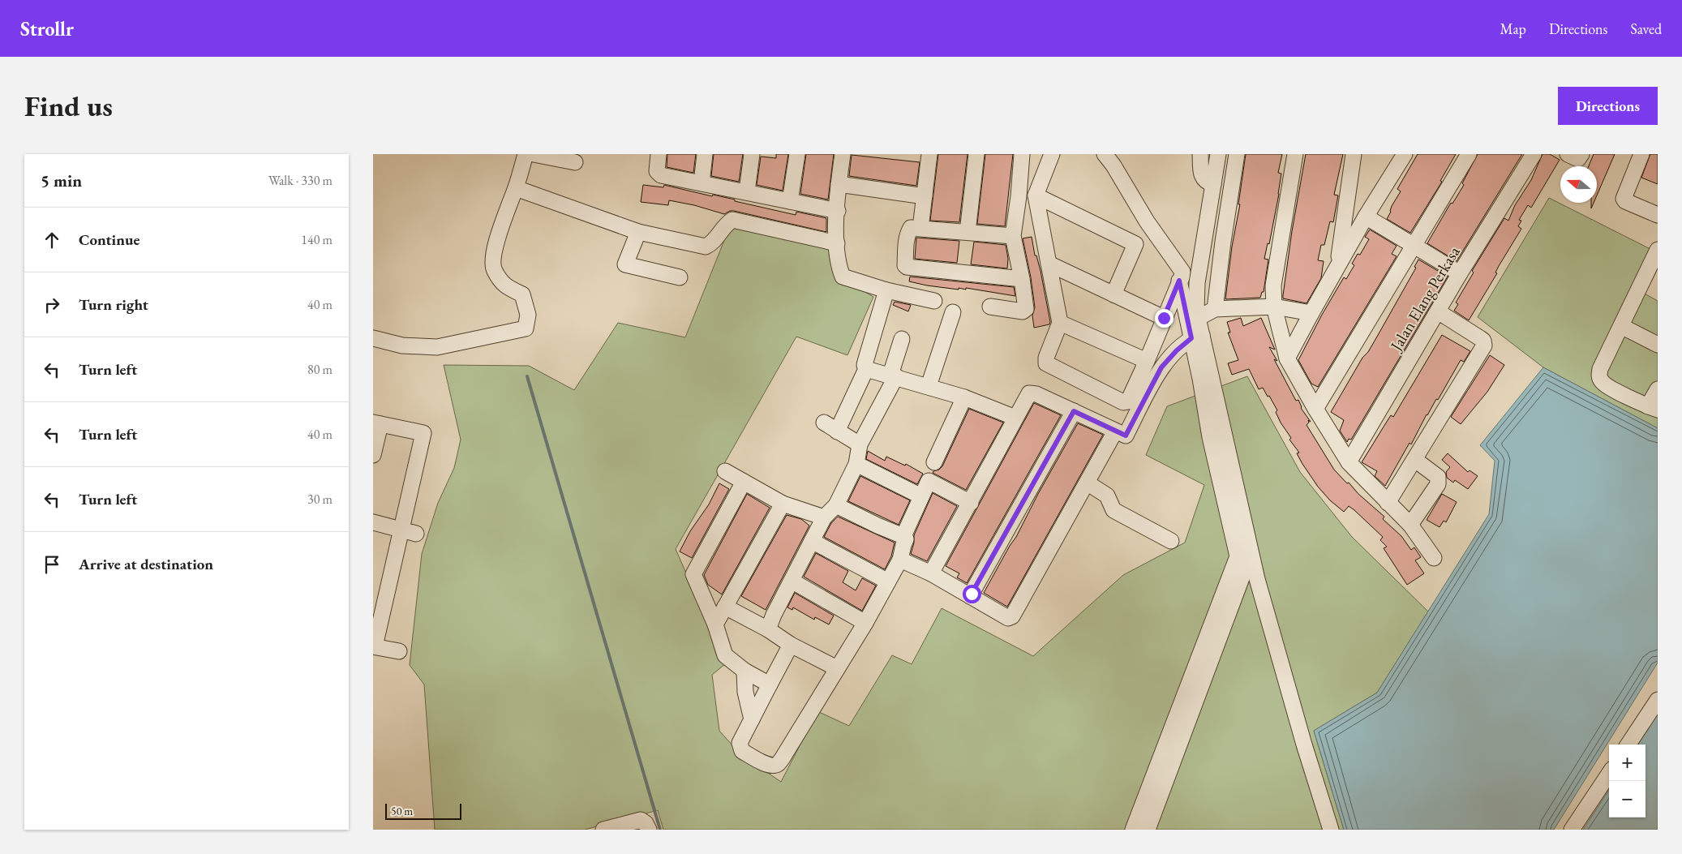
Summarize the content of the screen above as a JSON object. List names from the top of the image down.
{
  "streets": {
    "street": ["Jalan Elang Perkasa"]
  },
  "scale_bar": "50 m",
  "north": "left",
  "page": {
    "header": "Strollr",
    "nav": ["Map", "Directions", "Saved"],
    "buttons": "Directions",
    "title": "Find us",
    "heading": ["5 min", "Walk · 330 m"],
    "list": [
      ["Continue", "140 m"],
      ["Turn right", "40 m"],
      ["Turn left", "80 m"],
      ["Turn left", "40 m"],
      ["Turn left", "30 m"],
      "Arrive at destination"
    ],
    "map_buttons": ["+", "−"],
    "scale": "50 m"
  }
}
